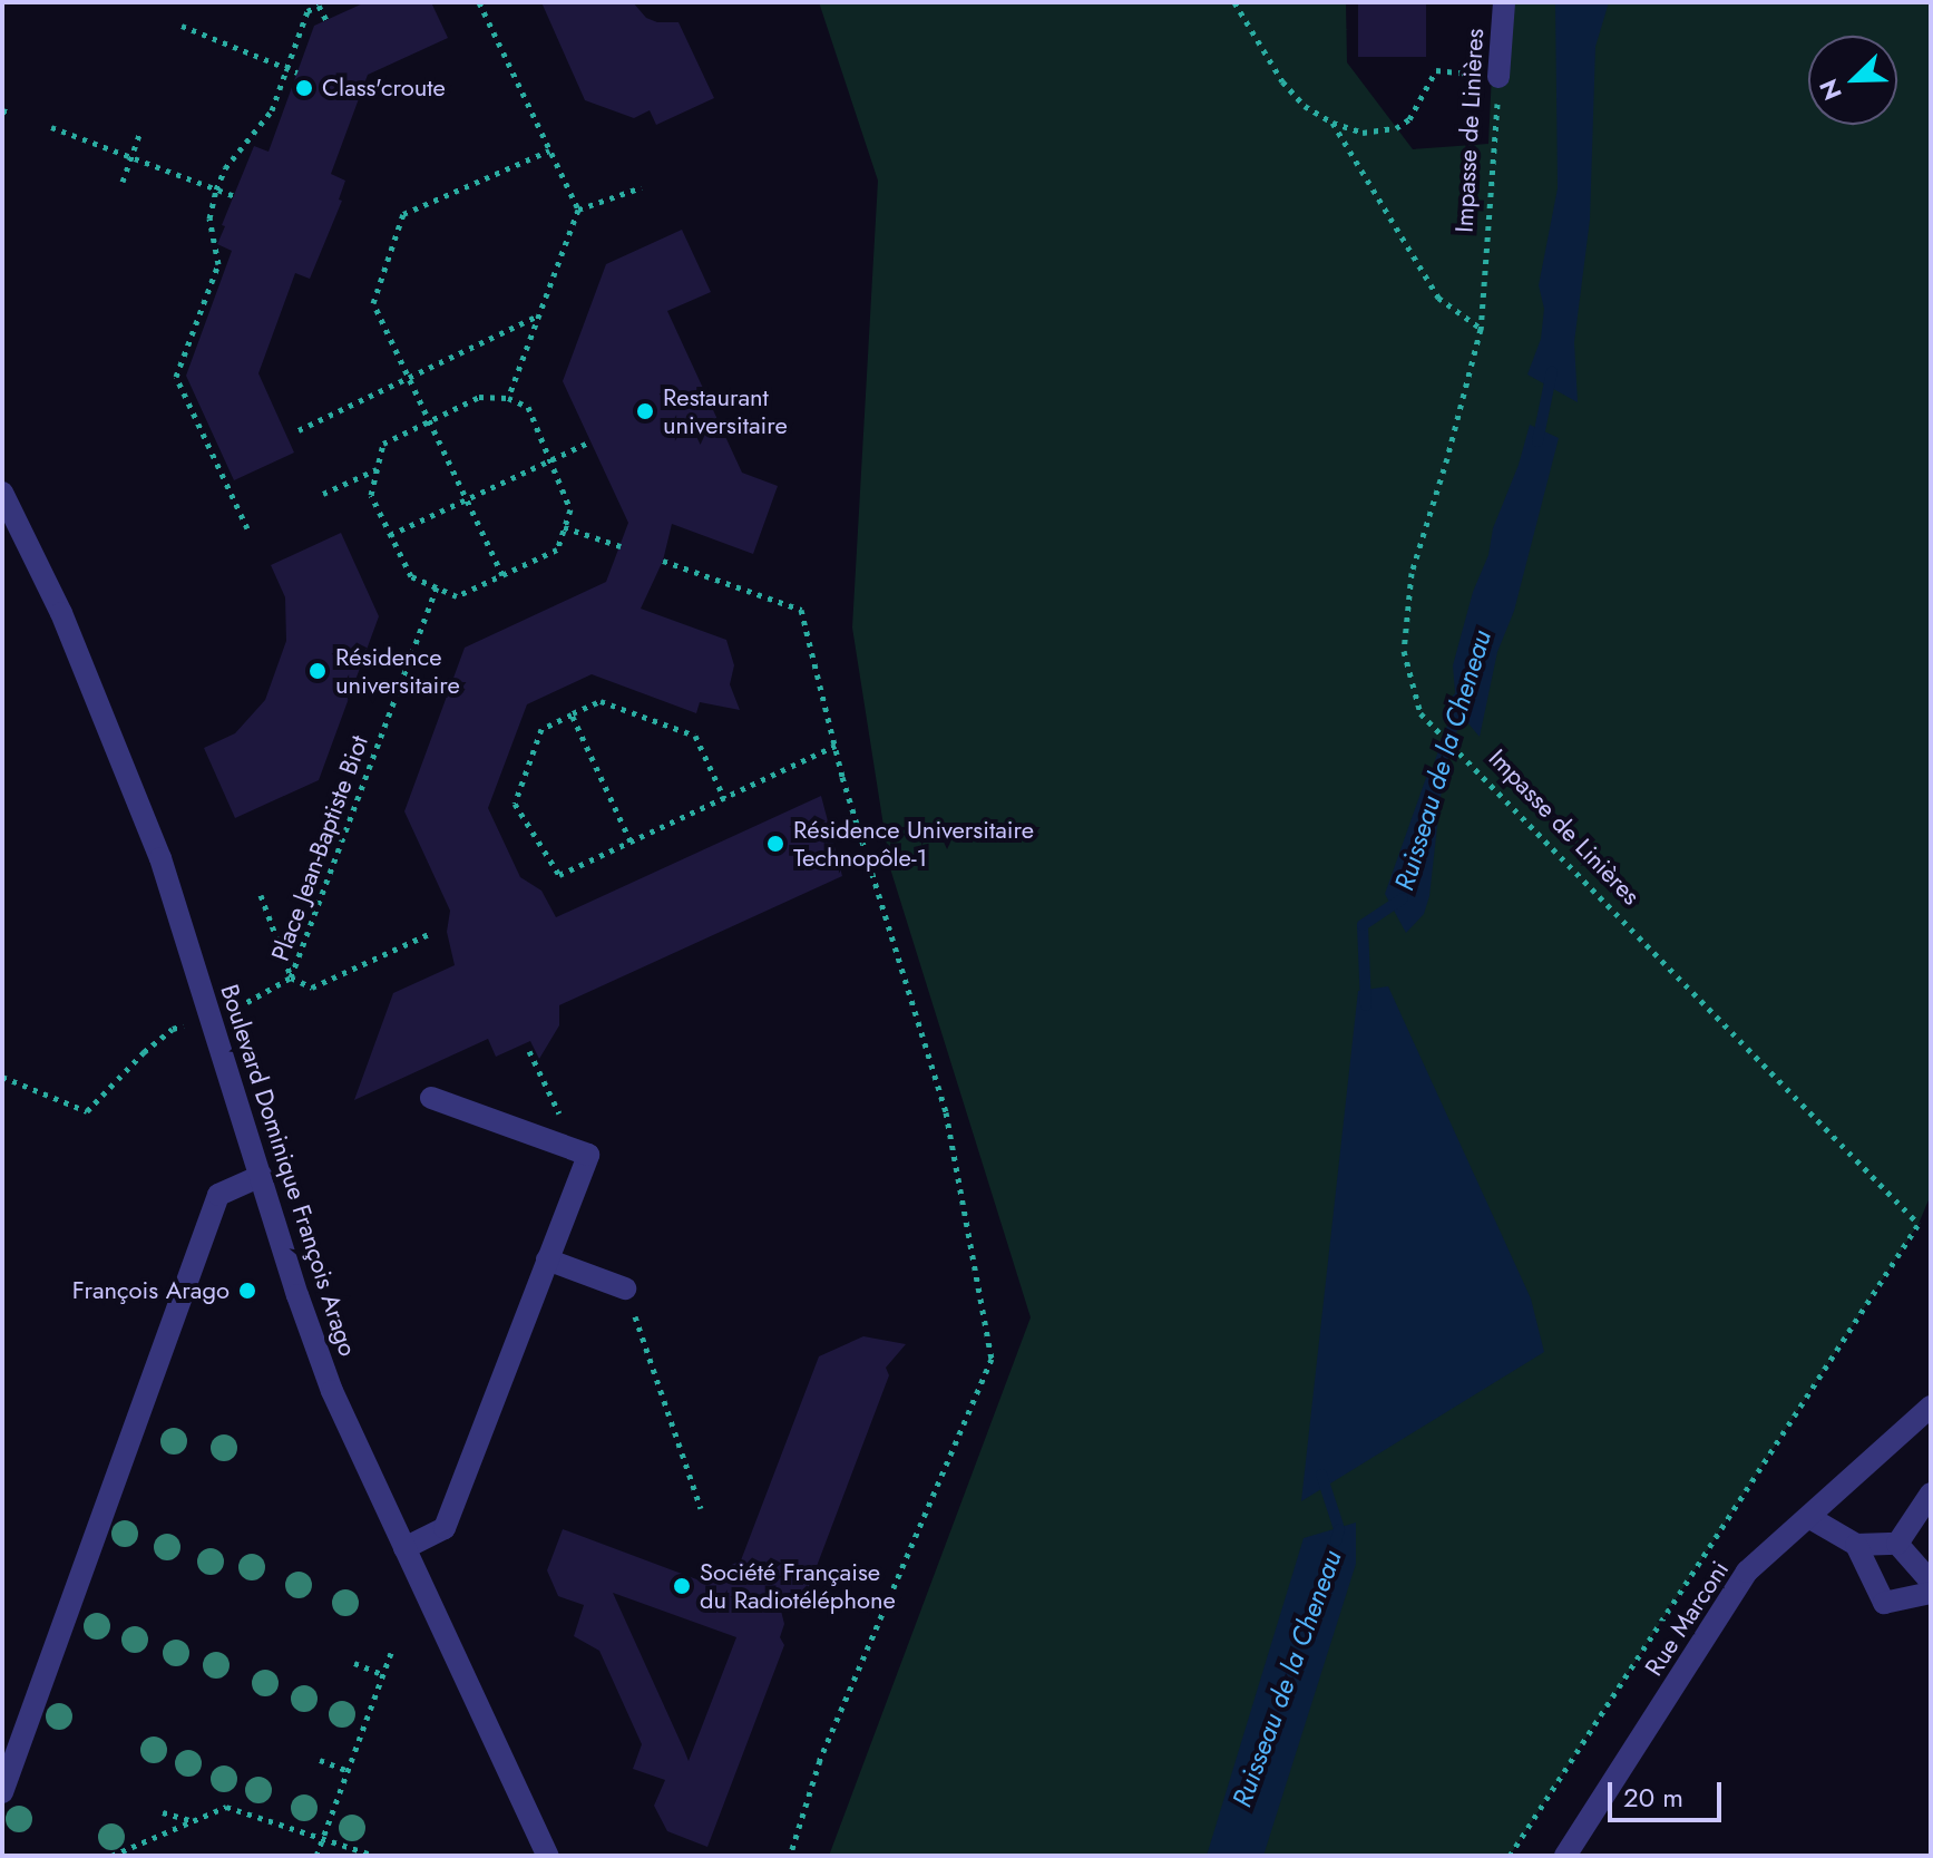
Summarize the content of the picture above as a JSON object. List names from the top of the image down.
{
  "streets": {
    "street": ["Impasse de Linières", "Boulevard Dominique François Arago", "Rue Marconi"],
    "path": ["Place Jean-Baptiste Biot"]
  },
  "water": ["Ruisseau de la Cheneau"],
  "places": [
    "Class'croute",
    "Restaurant universitaire",
    "Résidence universitaire",
    "Résidence Universitaire Technopôle-1",
    "François Arago",
    "Société Française du Radiotéléphone"
  ],
  "scale_bar": "20 m",
  "north": "bottom left"
}
